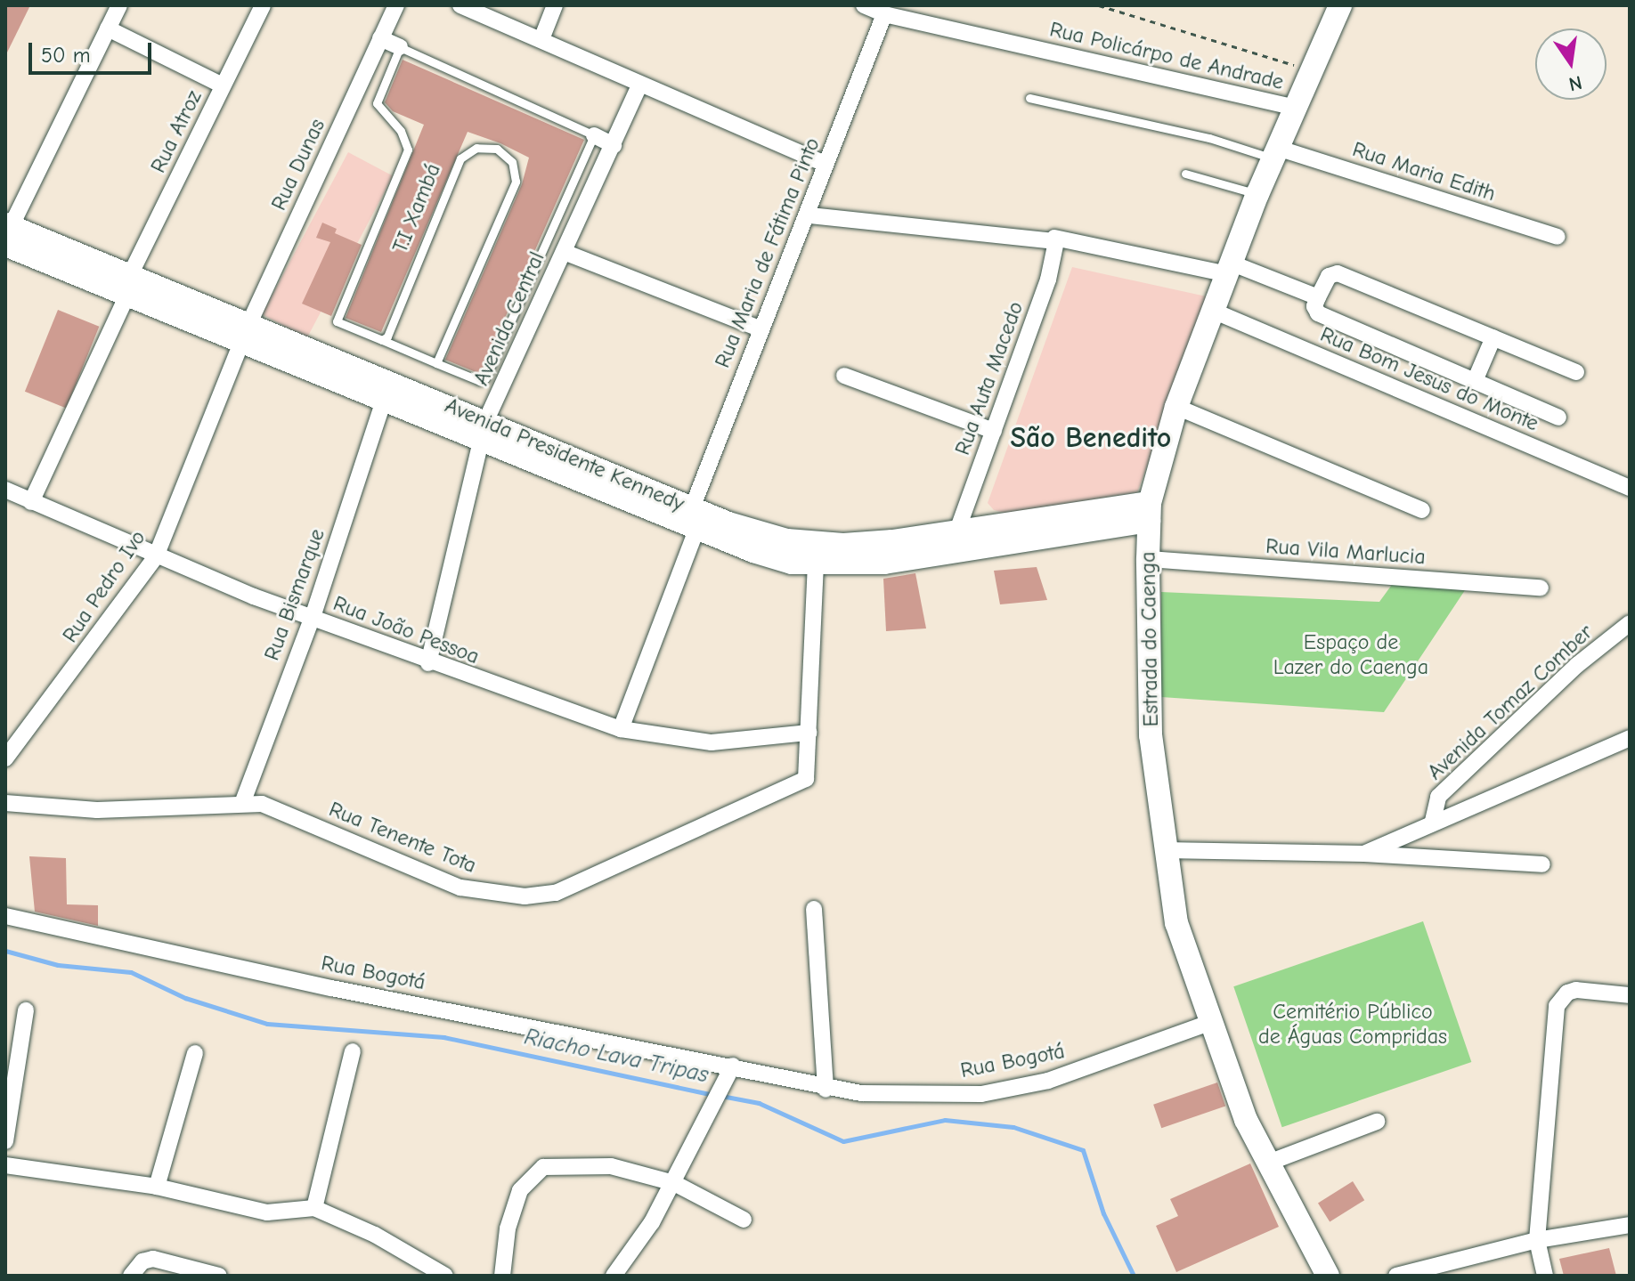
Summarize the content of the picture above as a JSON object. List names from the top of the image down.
{
  "streets": {
    "main road": ["Avenida Presidente Kennedy", "Estrada do Caenga"],
    "street": [
      "Rua Policárpo de Andrade",
      "Rua Atroz",
      "Rua Dunas",
      "Rua Maria Edith",
      "Rua Maria de Fátima Pinto",
      "Avenida Central",
      "Rua Auta Macedo",
      "Rua Bom Jesus do Monte",
      "Rua Vila Marlucia",
      "Rua Pedro Ivo",
      "Rua Bismarque",
      "Rua João Pessoa",
      "Avenida Tomaz Comber",
      "Rua Tenente Tota",
      "Rua Bogotá"
    ],
    "lane": ["T.I Xambá"]
  },
  "crossings": [
    ["Rua Policárpo de Andrade", "Rua Maria de Fátima Pinto"],
    ["Rua Policárpo de Andrade", "Estrada do Caenga"],
    ["Rua Atroz", "Avenida Presidente Kennedy"],
    ["Rua Atroz", "Rua João Pessoa"],
    ["Rua Dunas", "Avenida Presidente Kennedy"],
    ["Rua Dunas", "Rua Pedro Ivo"],
    ["Rua Maria Edith", "Estrada do Caenga"],
    ["Rua Maria de Fátima Pinto", "Avenida Presidente Kennedy"],
    ["Rua Maria de Fátima Pinto", "Rua João Pessoa"],
    ["Avenida Central", "Avenida Presidente Kennedy"],
    ["Avenida Central", "Rua João Pessoa"],
    ["Rua Auta Macedo", "Avenida Presidente Kennedy"],
    ["Rua Bom Jesus do Monte", "Estrada do Caenga"],
    ["Avenida Presidente Kennedy", "Rua Pedro Ivo"],
    ["Avenida Presidente Kennedy", "Rua Bismarque"],
    ["Avenida Presidente Kennedy", "Estrada do Caenga"],
    ["Rua Vila Marlucia", "Estrada do Caenga"],
    ["Rua Pedro Ivo", "Rua João Pessoa"],
    ["Rua Bismarque", "Rua João Pessoa"],
    ["Rua Bismarque", "Rua Tenente Tota"],
    ["Rua João Pessoa", "Rua Tenente Tota"],
    ["Estrada do Caenga", "Rua Bogotá"]
  ],
  "districts": ["São Benedito"],
  "water": ["Riacho Lava Tripas"],
  "parks": ["Espaço de Lazer do Caenga", "Cemitério Público de Águas Compridas"],
  "scale_bar": "50 m",
  "north": "bottom"
}
